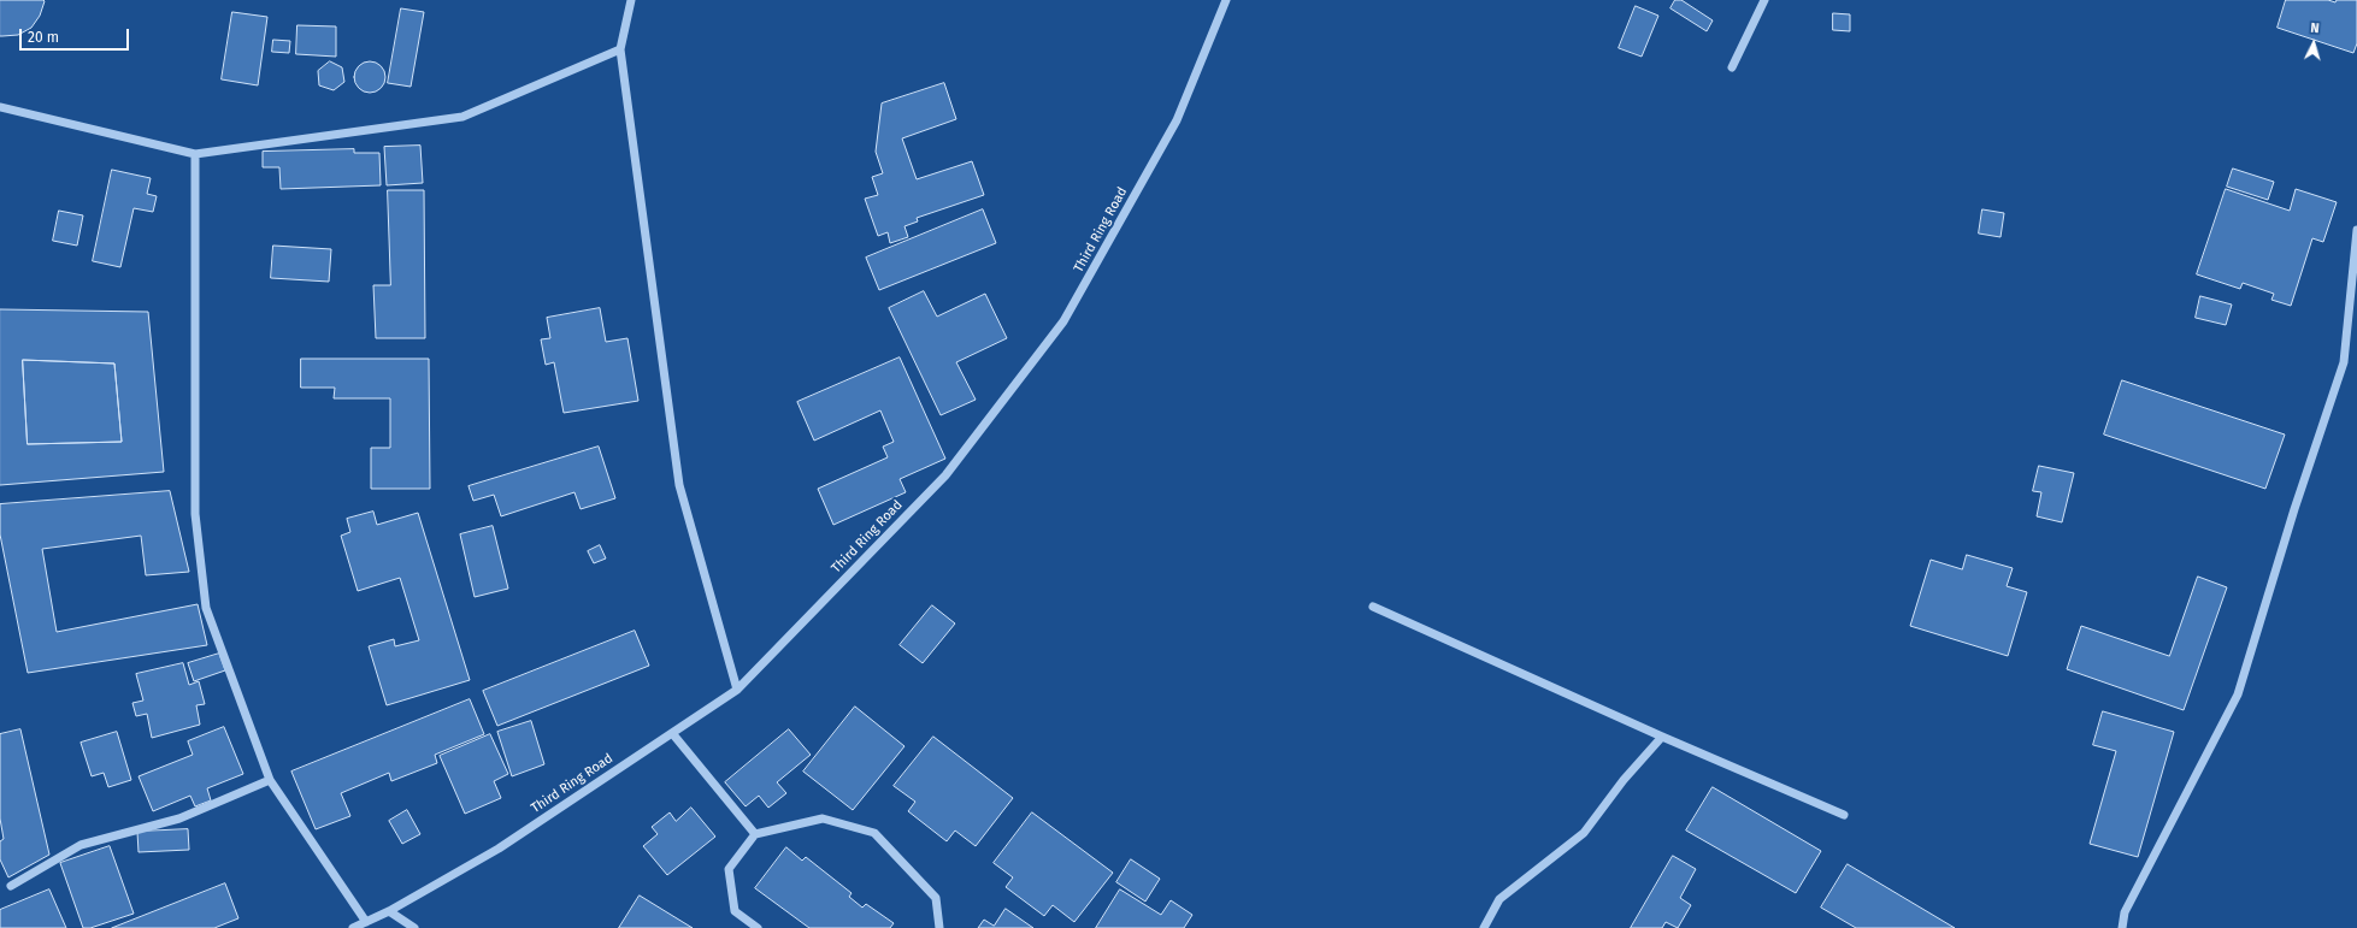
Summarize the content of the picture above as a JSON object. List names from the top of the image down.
{
  "streets": {
    "street": ["Third Ring Road"]
  },
  "scale_bar": "20 m",
  "north": "top"
}
